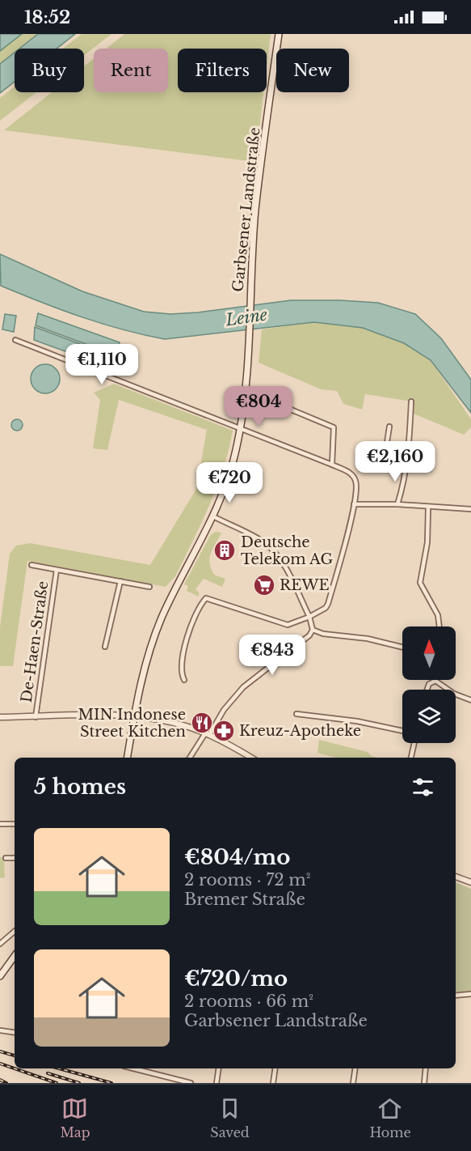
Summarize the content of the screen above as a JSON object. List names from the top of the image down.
{
  "streets": {
    "main road": ["Garbsener Landstraße"],
    "street": ["De-Haen-Straße"]
  },
  "water": ["Leine"],
  "places": {
    "building": ["Deutsche Telekom AG"],
    "supermarket": ["REWE"],
    "restaurant": ["MIN Indonese Street Kitchen"],
    "pharmacy": ["Kreuz-Apotheke"]
  },
  "north": "top",
  "page": {
    "status": "18:52",
    "chip": [
      "Buy",
      "Rent",
      "Filters",
      "New"
    ],
    "price": [
      "€1,110",
      "€804",
      "€2,160",
      "€720",
      "€843"
    ],
    "heading": "5 homes",
    "list": [
      {
        "name": "€804/mo",
        "note": "2 rooms · 72 m² · Bremer Straße"
      },
      {
        "name": "€720/mo",
        "note": "2 rooms · 66 m² · Garbsener Landstraße"
      }
    ],
    "tabs": ["Map", "Saved", "Home"]
  }
}
